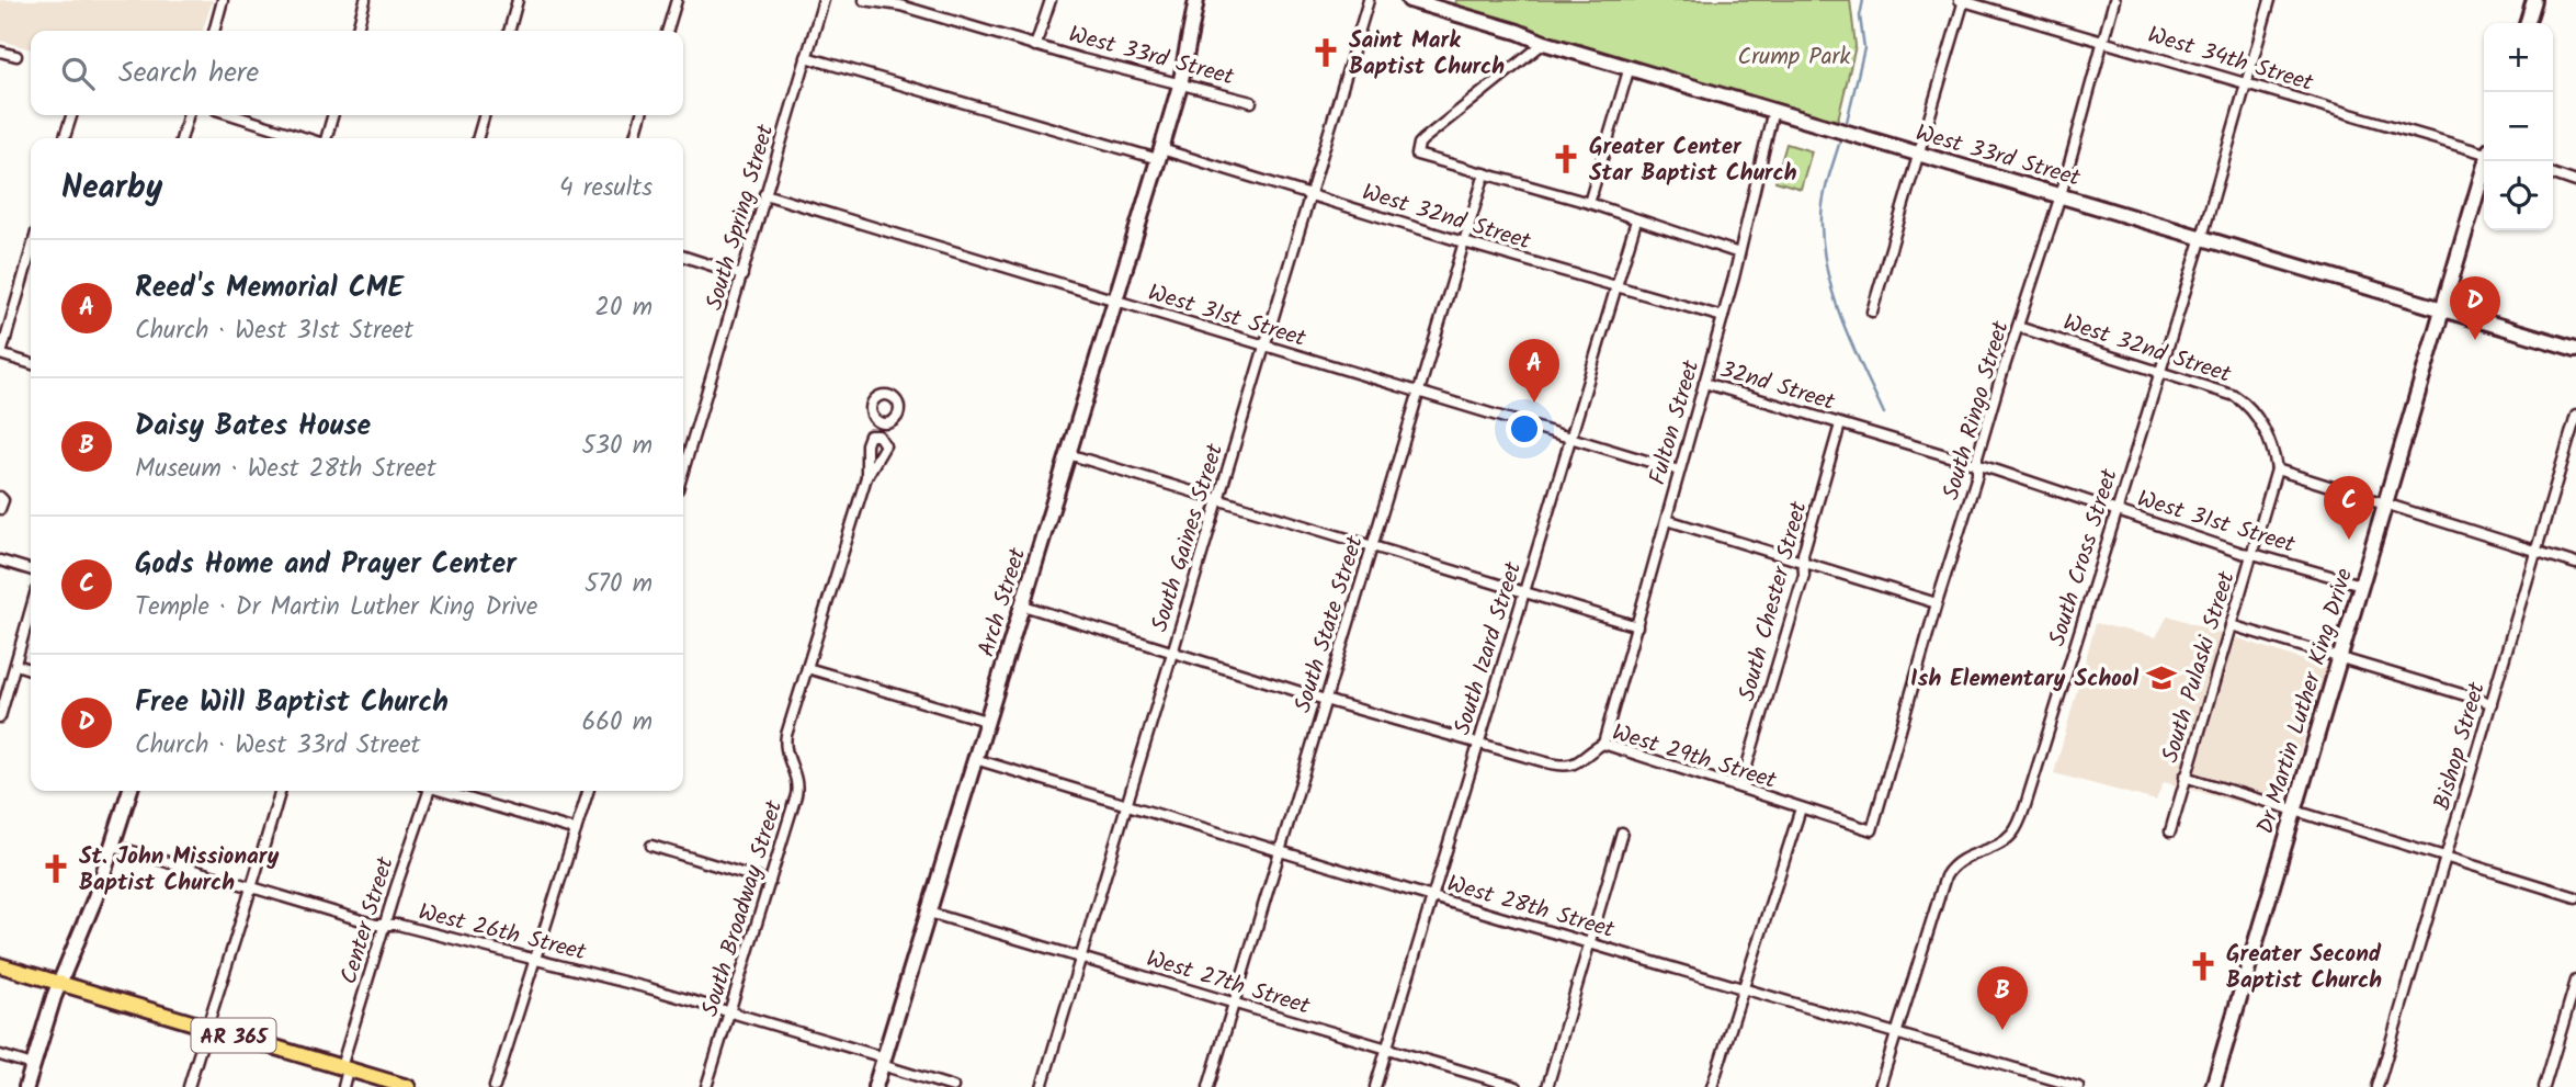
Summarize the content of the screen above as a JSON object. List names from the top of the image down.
{
  "streets": {
    "main road": ["AR 365"],
    "street": [
      "West 33rd Street",
      "West 34th Street",
      "West 32nd Street",
      "South Spring Street",
      "West 31st Street",
      "32nd Street",
      "South Ringo Street",
      "Fulton Street",
      "South Gaines Street",
      "South Cross Street",
      "South Chester Street",
      "Arch Street",
      "South State Street",
      "South Izard Street",
      "South Pulaski Street",
      "Dr Martin Luther King Drive",
      "Bishop Street",
      "West 29th Street",
      "West 28th Street",
      "South Broadway Street",
      "Center Street",
      "West 26th Street",
      "West 27th Street"
    ]
  },
  "crossings": [
    ["West 33rd Street", "South Ringo Street"],
    ["West 33rd Street", "Fulton Street"],
    ["West 33rd Street", "South Cross Street"],
    ["West 33rd Street", "Arch Street"],
    ["West 33rd Street", "Dr Martin Luther King Drive"],
    ["West 34th Street", "South Ringo Street"],
    ["West 34th Street", "South Cross Street"],
    ["West 32nd Street", "South Spring Street"],
    ["West 32nd Street", "South Ringo Street"],
    ["West 32nd Street", "Fulton Street"],
    ["West 32nd Street", "South Gaines Street"],
    ["West 32nd Street", "South Cross Street"],
    ["West 32nd Street", "Arch Street"],
    ["West 32nd Street", "South State Street"],
    ["West 32nd Street", "South Izard Street"],
    ["West 32nd Street", "South Pulaski Street"],
    ["South Spring Street", "West 31st Street"],
    ["West 31st Street", "32nd Street"],
    ["West 31st Street", "South Ringo Street"],
    ["West 31st Street", "Fulton Street"],
    ["West 31st Street", "South Gaines Street"],
    ["West 31st Street", "South Cross Street"],
    ["West 31st Street", "South Chester Street"],
    ["West 31st Street", "Arch Street"],
    ["West 31st Street", "South State Street"],
    ["West 31st Street", "South Izard Street"],
    ["West 31st Street", "South Pulaski Street"],
    ["West 31st Street", "Dr Martin Luther King Drive"],
    ["32nd Street", "Fulton Street"],
    ["32nd Street", "South Chester Street"],
    ["South Ringo Street", "West 29th Street"],
    ["Fulton Street", "West 29th Street"],
    ["South Gaines Street", "West 29th Street"],
    ["South Gaines Street", "West 28th Street"],
    ["South Gaines Street", "West 27th Street"],
    ["South Cross Street", "West 28th Street"],
    ["South Chester Street", "West 29th Street"],
    ["Arch Street", "West 29th Street"],
    ["Arch Street", "West 28th Street"],
    ["Arch Street", "West 26th Street"],
    ["Arch Street", "West 27th Street"],
    ["South State Street", "West 29th Street"],
    ["South State Street", "West 28th Street"],
    ["South State Street", "West 27th Street"],
    ["South Izard Street", "West 29th Street"],
    ["South Izard Street", "West 28th Street"],
    ["South Izard Street", "West 27th Street"],
    ["South Broadway Street", "West 26th Street"],
    ["Center Street", "West 26th Street"],
    ["Center Street", "AR 365"]
  ],
  "parks": ["Crump Park"],
  "places": {
    "church": [
      "Saint Mark Baptist Church",
      "Greater Center Star Baptist Church",
      "St. John Missionary Baptist Church",
      "Greater Second Baptist Church"
    ],
    "school or university": ["Ish Elementary School"]
  },
  "page": {
    "map_buttons": ["+", "−"],
    "search": "Search here",
    "heading": ["Nearby", "4 results"],
    "list": [
      {
        "mark": "A",
        "name": "Reed's Memorial CME",
        "note": "Church · West 31st Street",
        "value": "20 m"
      },
      {
        "mark": "B",
        "name": "Daisy Bates House",
        "note": "Museum · West 28th Street",
        "value": "530 m"
      },
      {
        "mark": "C",
        "name": "Gods Home and Prayer Center",
        "note": "Temple · Dr Martin Luther King Drive",
        "value": "570 m"
      },
      {
        "mark": "D",
        "name": "Free Will Baptist Church",
        "note": "Church · West 33rd Street",
        "value": "660 m"
      }
    ],
    "pins": [
      "D",
      "A",
      "C",
      "B"
    ]
  }
}
